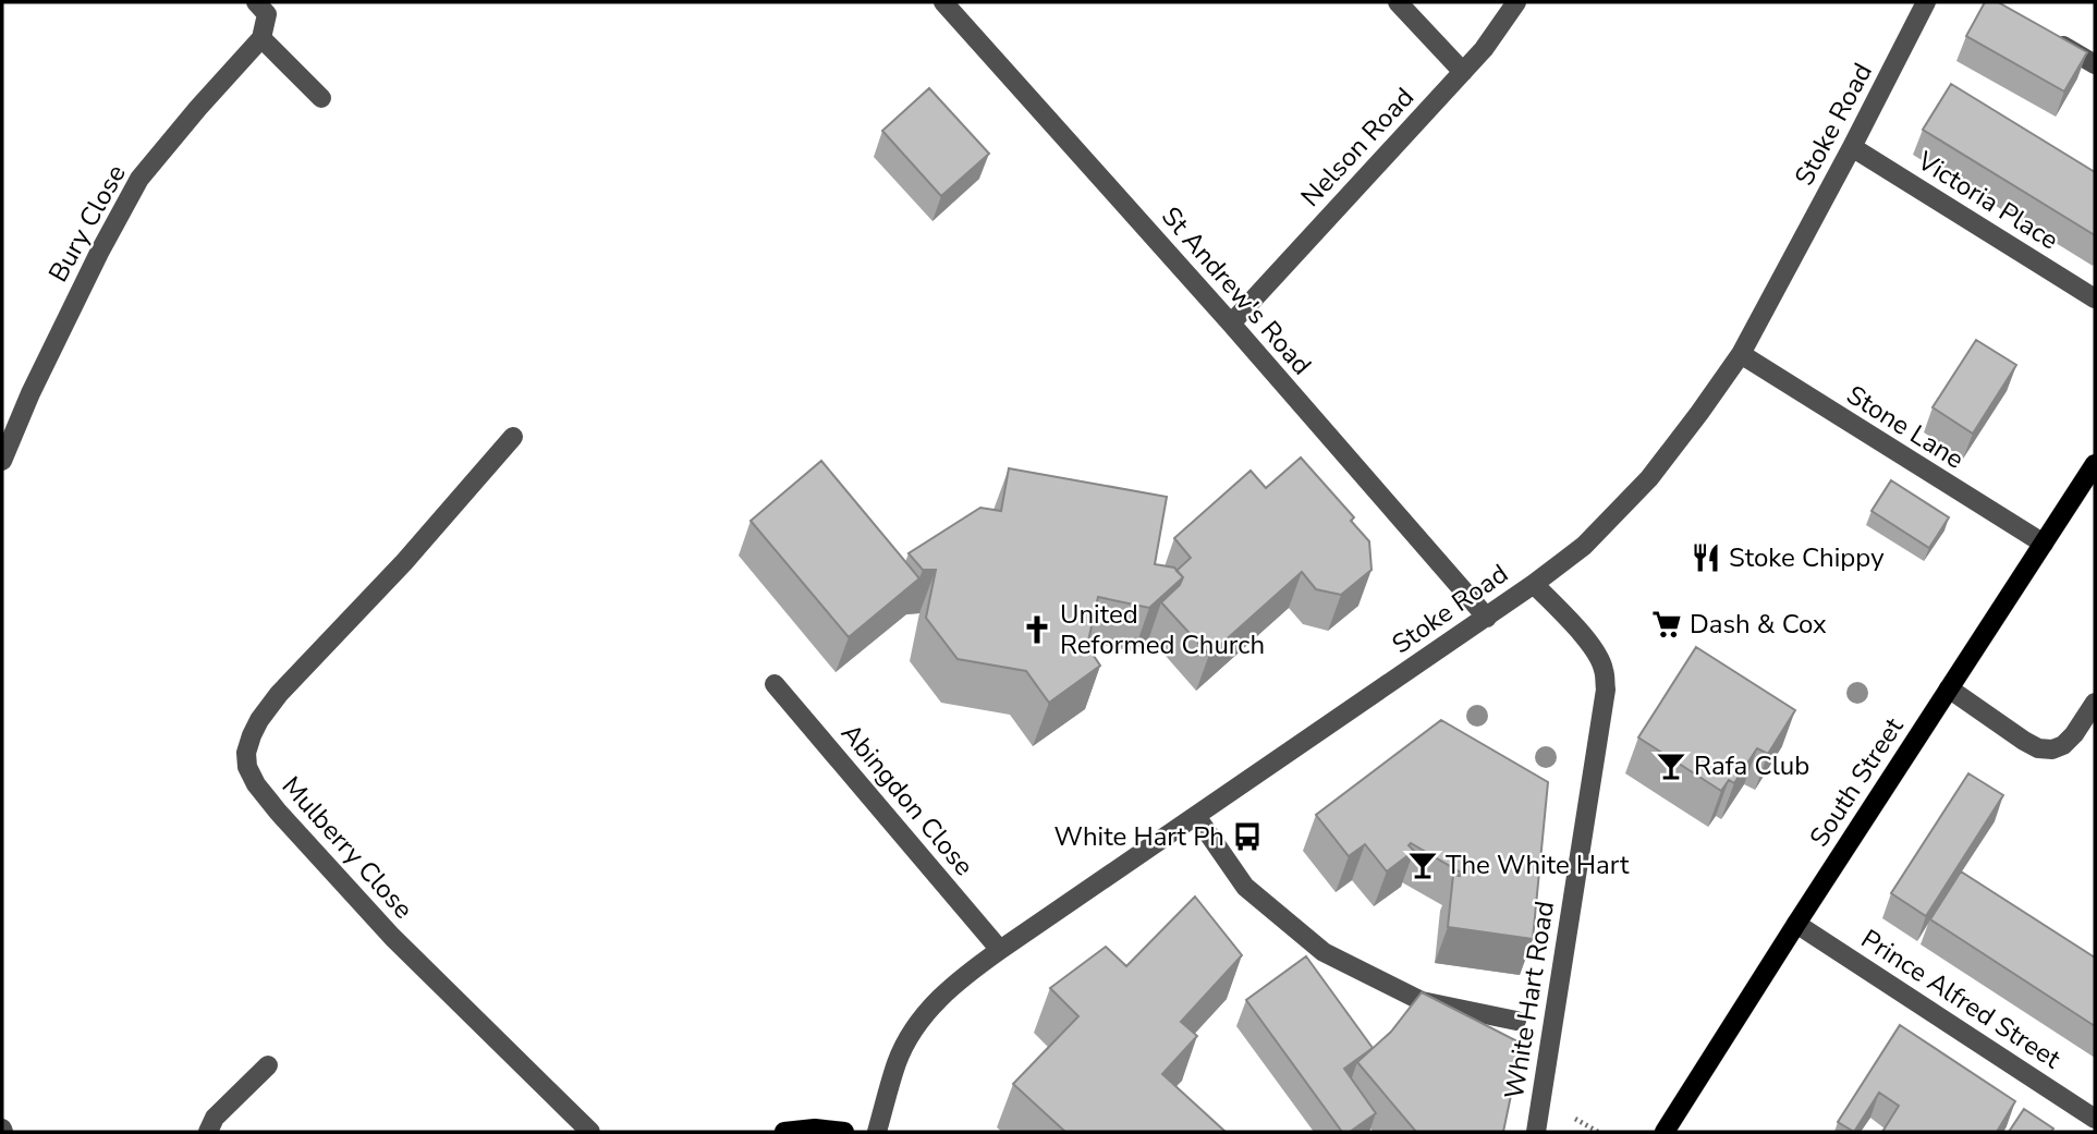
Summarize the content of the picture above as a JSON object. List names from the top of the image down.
{
  "streets": {
    "main road": ["South Street"],
    "street": [
      "Stoke Road",
      "Nelson Road",
      "Victoria Place",
      "Bury Close",
      "St Andrew's Road",
      "Stone Lane",
      "Abingdon Close",
      "Mulberry Close",
      "Prince Alfred Street",
      "White Hart Road"
    ]
  },
  "crossings": [
    ["Stoke Road", "Victoria Place"],
    ["Stoke Road", "St Andrew's Road"],
    ["Stoke Road", "Stone Lane"],
    ["Stoke Road", "Abingdon Close"],
    ["Stoke Road", "White Hart Road"],
    ["Nelson Road", "St Andrew's Road"],
    ["Stone Lane", "South Street"],
    ["South Street", "Prince Alfred Street"]
  ],
  "places": {
    "restaurant": ["Stoke Chippy"],
    "supermarket": ["Dash & Cox"],
    "church": ["United Reformed Church"],
    "bar": ["Rafa Club", "The White Hart"],
    "bus stop": ["White Hart Ph"]
  }
}
